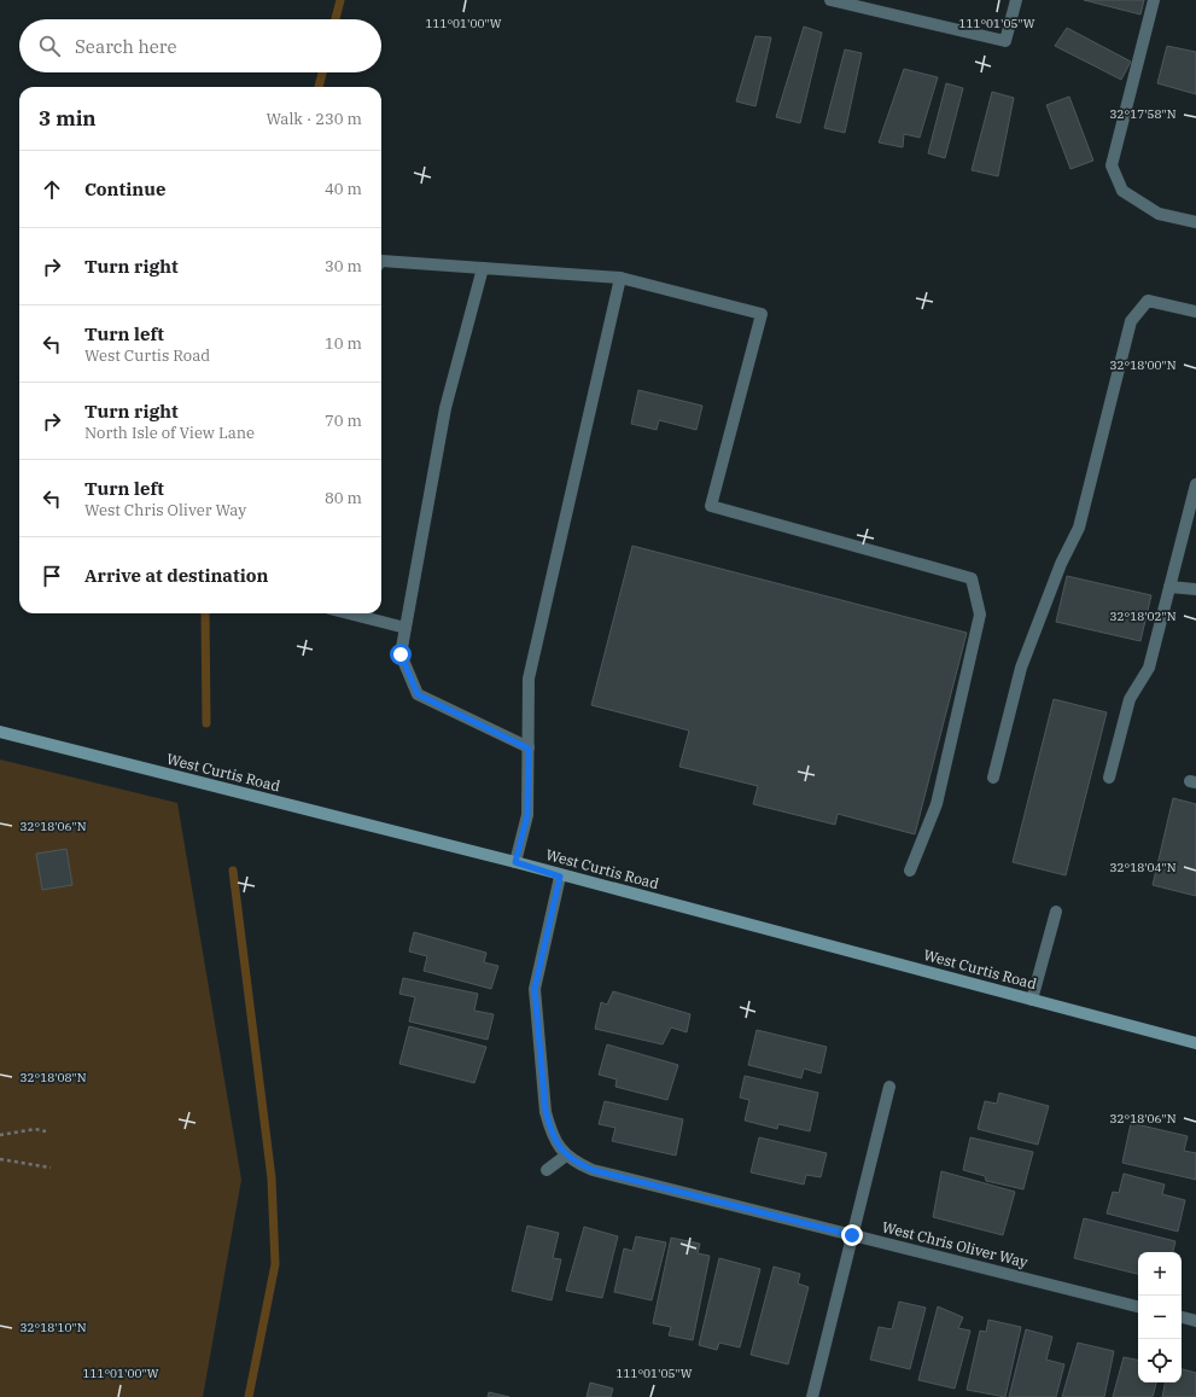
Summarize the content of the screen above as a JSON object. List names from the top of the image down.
{
  "streets": {
    "street": ["West Curtis Road", "West Chris Oliver Way"]
  },
  "page": {
    "search": "Search here",
    "heading": ["3 min", "Walk · 230 m"],
    "list": [
      ["Continue", "40 m"],
      ["Turn right", "30 m"],
      ["Turn left", "West Curtis Road", "10 m"],
      ["Turn right", "North Isle of View Lane", "70 m"],
      ["Turn left", "West Chris Oliver Way", "80 m"],
      "Arrive at destination"
    ],
    "map_buttons": ["+", "−"]
  },
  "coordinates": [
    "111°01'00\"W",
    "111°01'05\"W",
    "32°17'58\"N",
    "32°18'00\"N",
    "32°18'02\"N",
    "32°18'06\"N",
    "32°18'04\"N",
    "32°18'08\"N",
    "32°18'10\"N"
  ]
}
